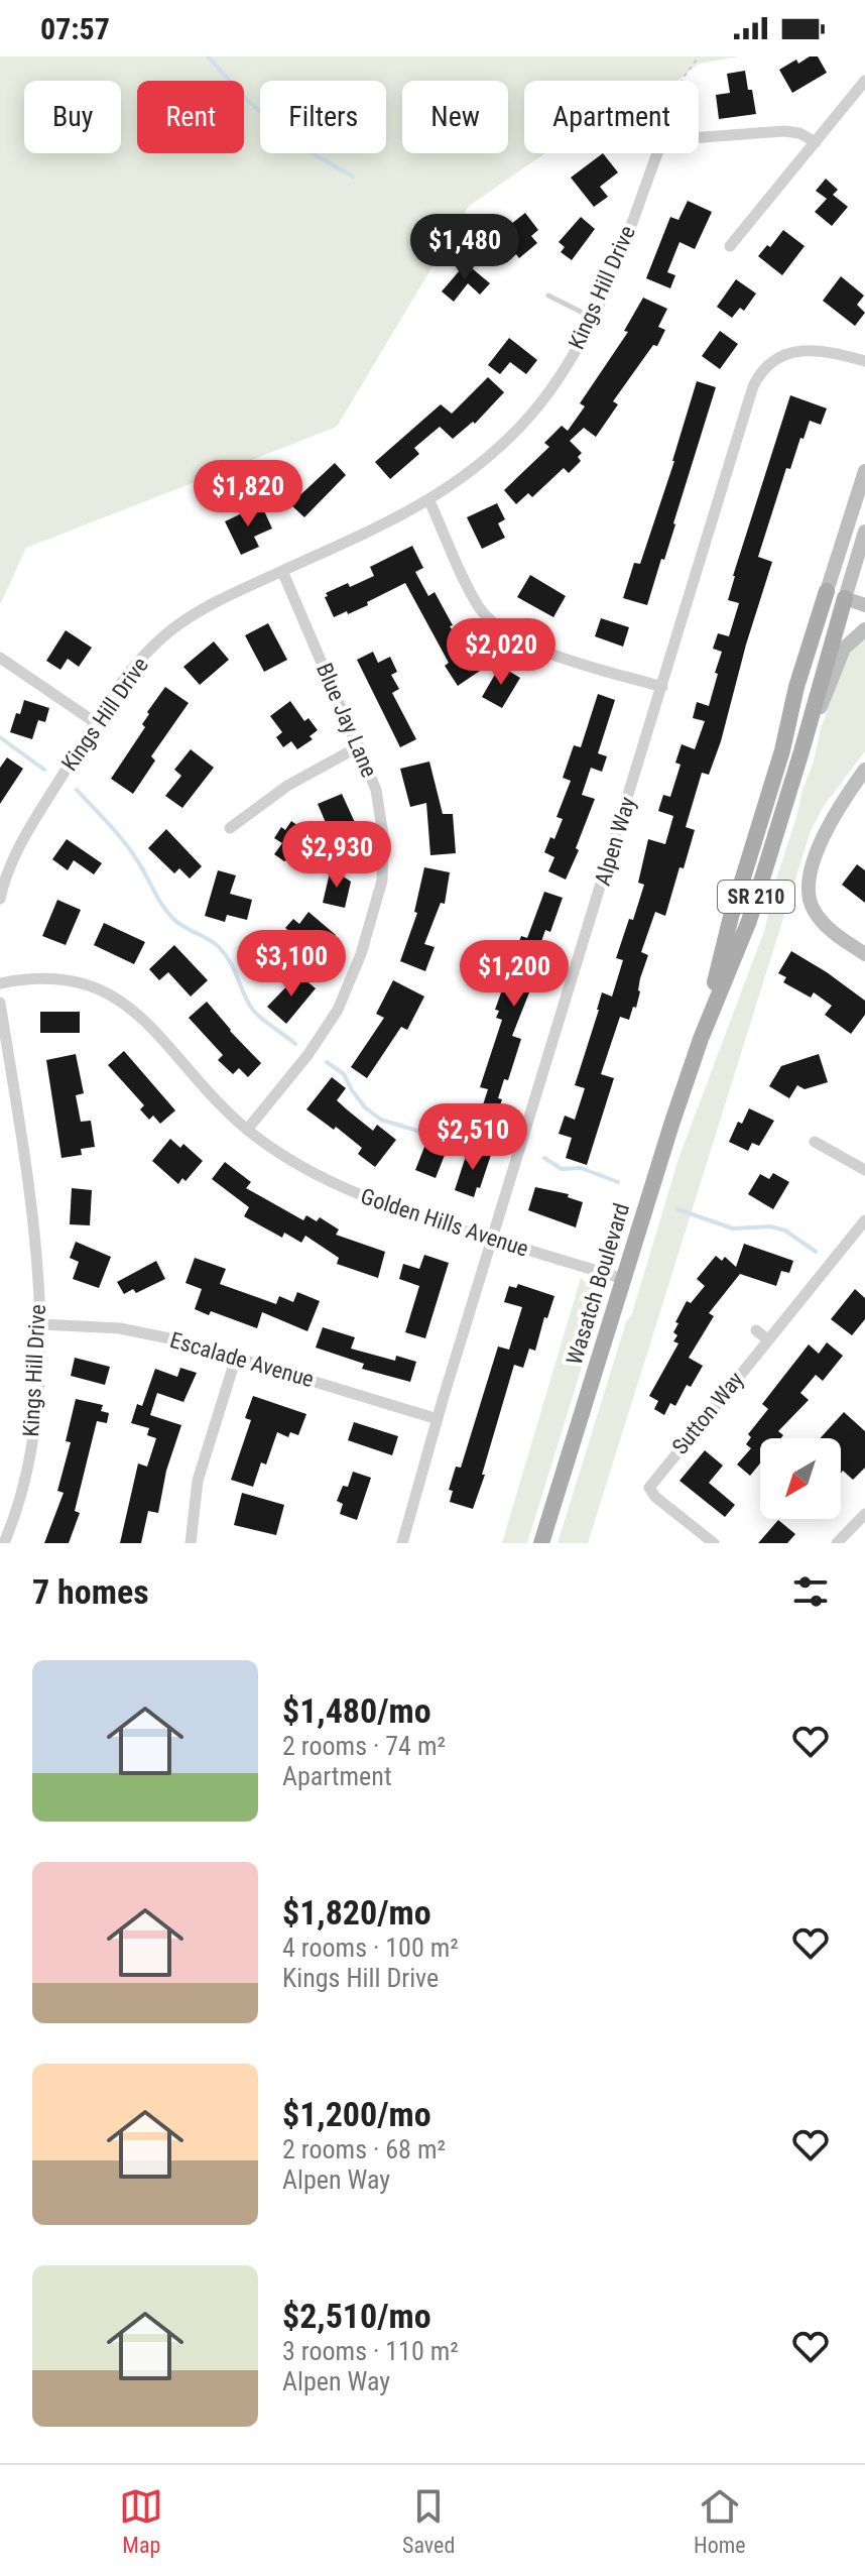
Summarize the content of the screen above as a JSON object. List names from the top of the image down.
{
  "streets": {
    "main road": ["SR 210", "Wasatch Boulevard"],
    "street": [
      "Kings Hill Drive",
      "Blue Jay Lane",
      "Alpen Way",
      "Golden Hills Avenue",
      "Escalade Avenue",
      "Sutton Way"
    ]
  },
  "crossings": [
    ["Kings Hill Drive", "Blue Jay Lane"],
    ["Kings Hill Drive", "Escalade Avenue"],
    ["Blue Jay Lane", "Golden Hills Avenue"],
    ["Alpen Way", "Golden Hills Avenue"],
    ["Alpen Way", "Escalade Avenue"],
    ["SR 210", "Wasatch Boulevard"],
    ["Golden Hills Avenue", "Wasatch Boulevard"]
  ],
  "north": "bottom left",
  "page": {
    "status": "07:57",
    "chip": [
      "Buy",
      "Rent",
      "Filters",
      "New",
      "Apartment"
    ],
    "price": [
      "$1,480",
      "$1,820",
      "$2,020",
      "$2,930",
      "$3,100",
      "$1,200",
      "$2,510"
    ],
    "heading": "7 homes",
    "list": [
      {
        "name": "$1,480/mo",
        "note": "2 rooms · 74 m² · Apartment"
      },
      {
        "name": "$1,820/mo",
        "note": "4 rooms · 100 m² · Kings Hill Drive"
      },
      {
        "name": "$1,200/mo",
        "note": "2 rooms · 68 m² · Alpen Way"
      },
      {
        "name": "$2,510/mo",
        "note": "3 rooms · 110 m² · Alpen Way"
      }
    ],
    "tabs": ["Map", "Saved", "Home"]
  }
}
